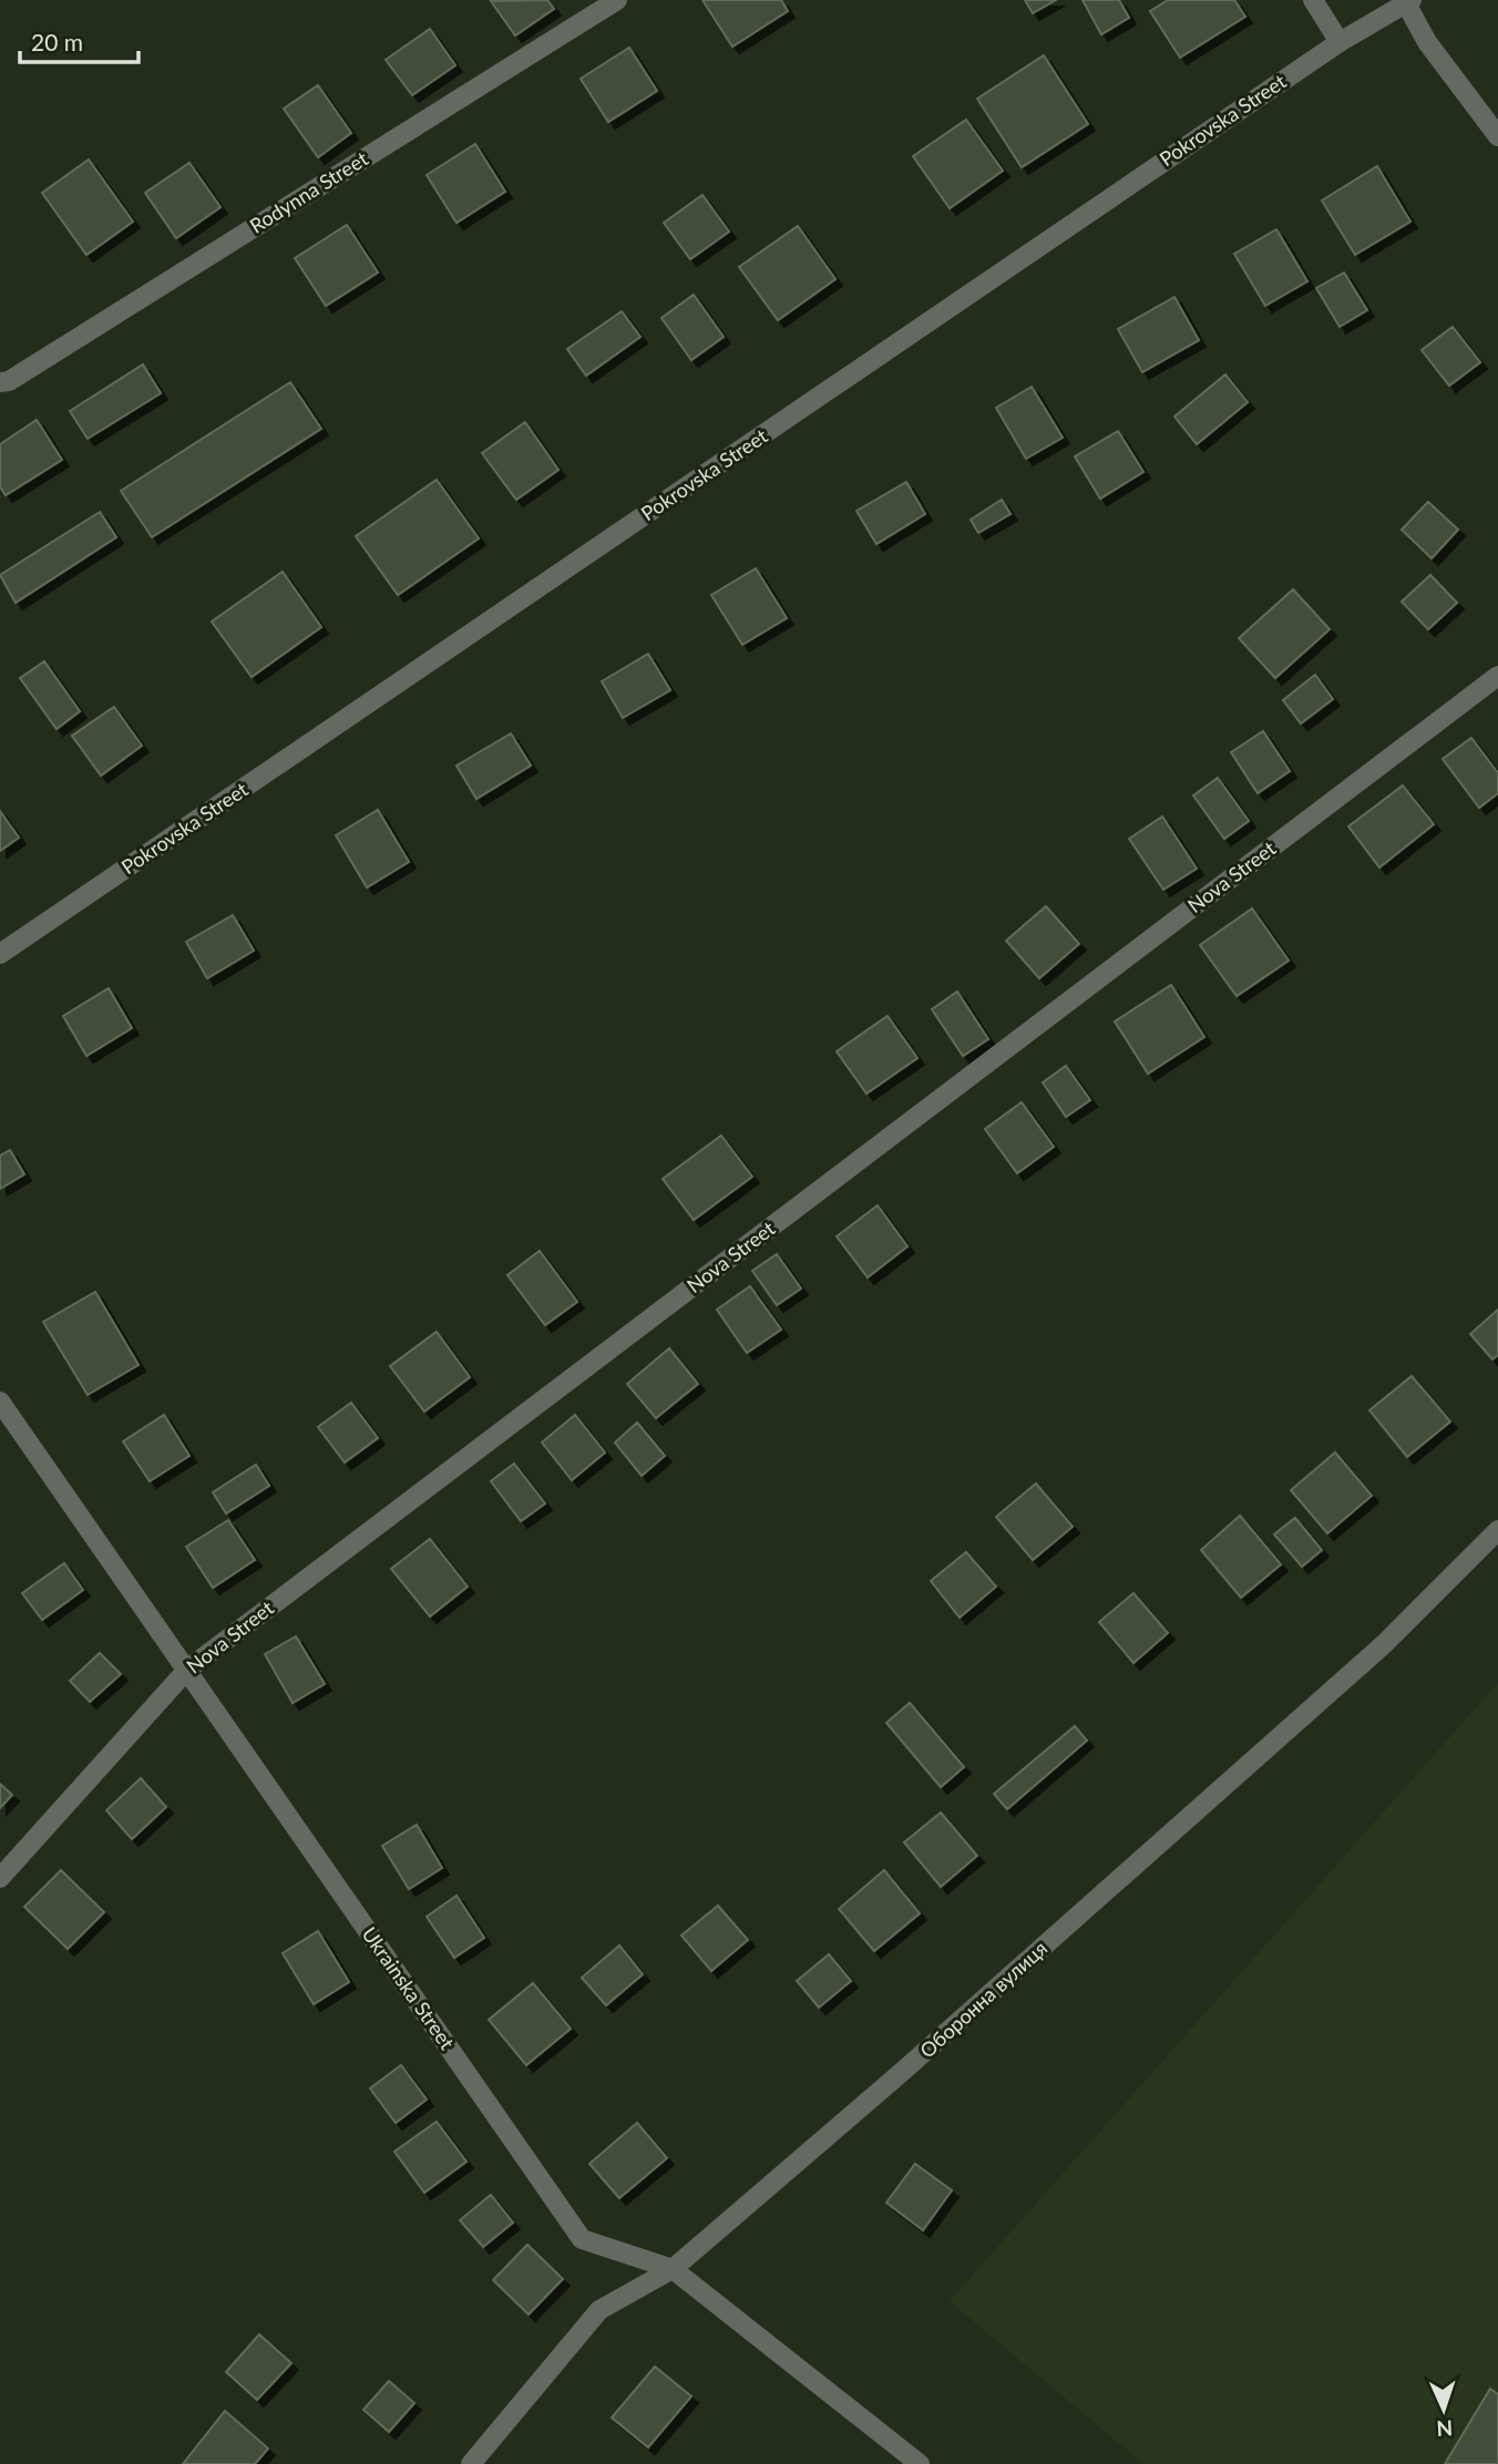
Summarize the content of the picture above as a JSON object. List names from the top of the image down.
{
  "streets": {
    "street": [
      "Pokrovska Street",
      "Rodynna Street",
      "Nova Street",
      "Ukrainska Street",
      "Оборонна вулиця"
    ]
  },
  "crossings": [
    ["Nova Street", "Ukrainska Street"],
    ["Ukrainska Street", "Оборонна вулиця"]
  ],
  "scale_bar": "20 m",
  "north": "bottom"
}
